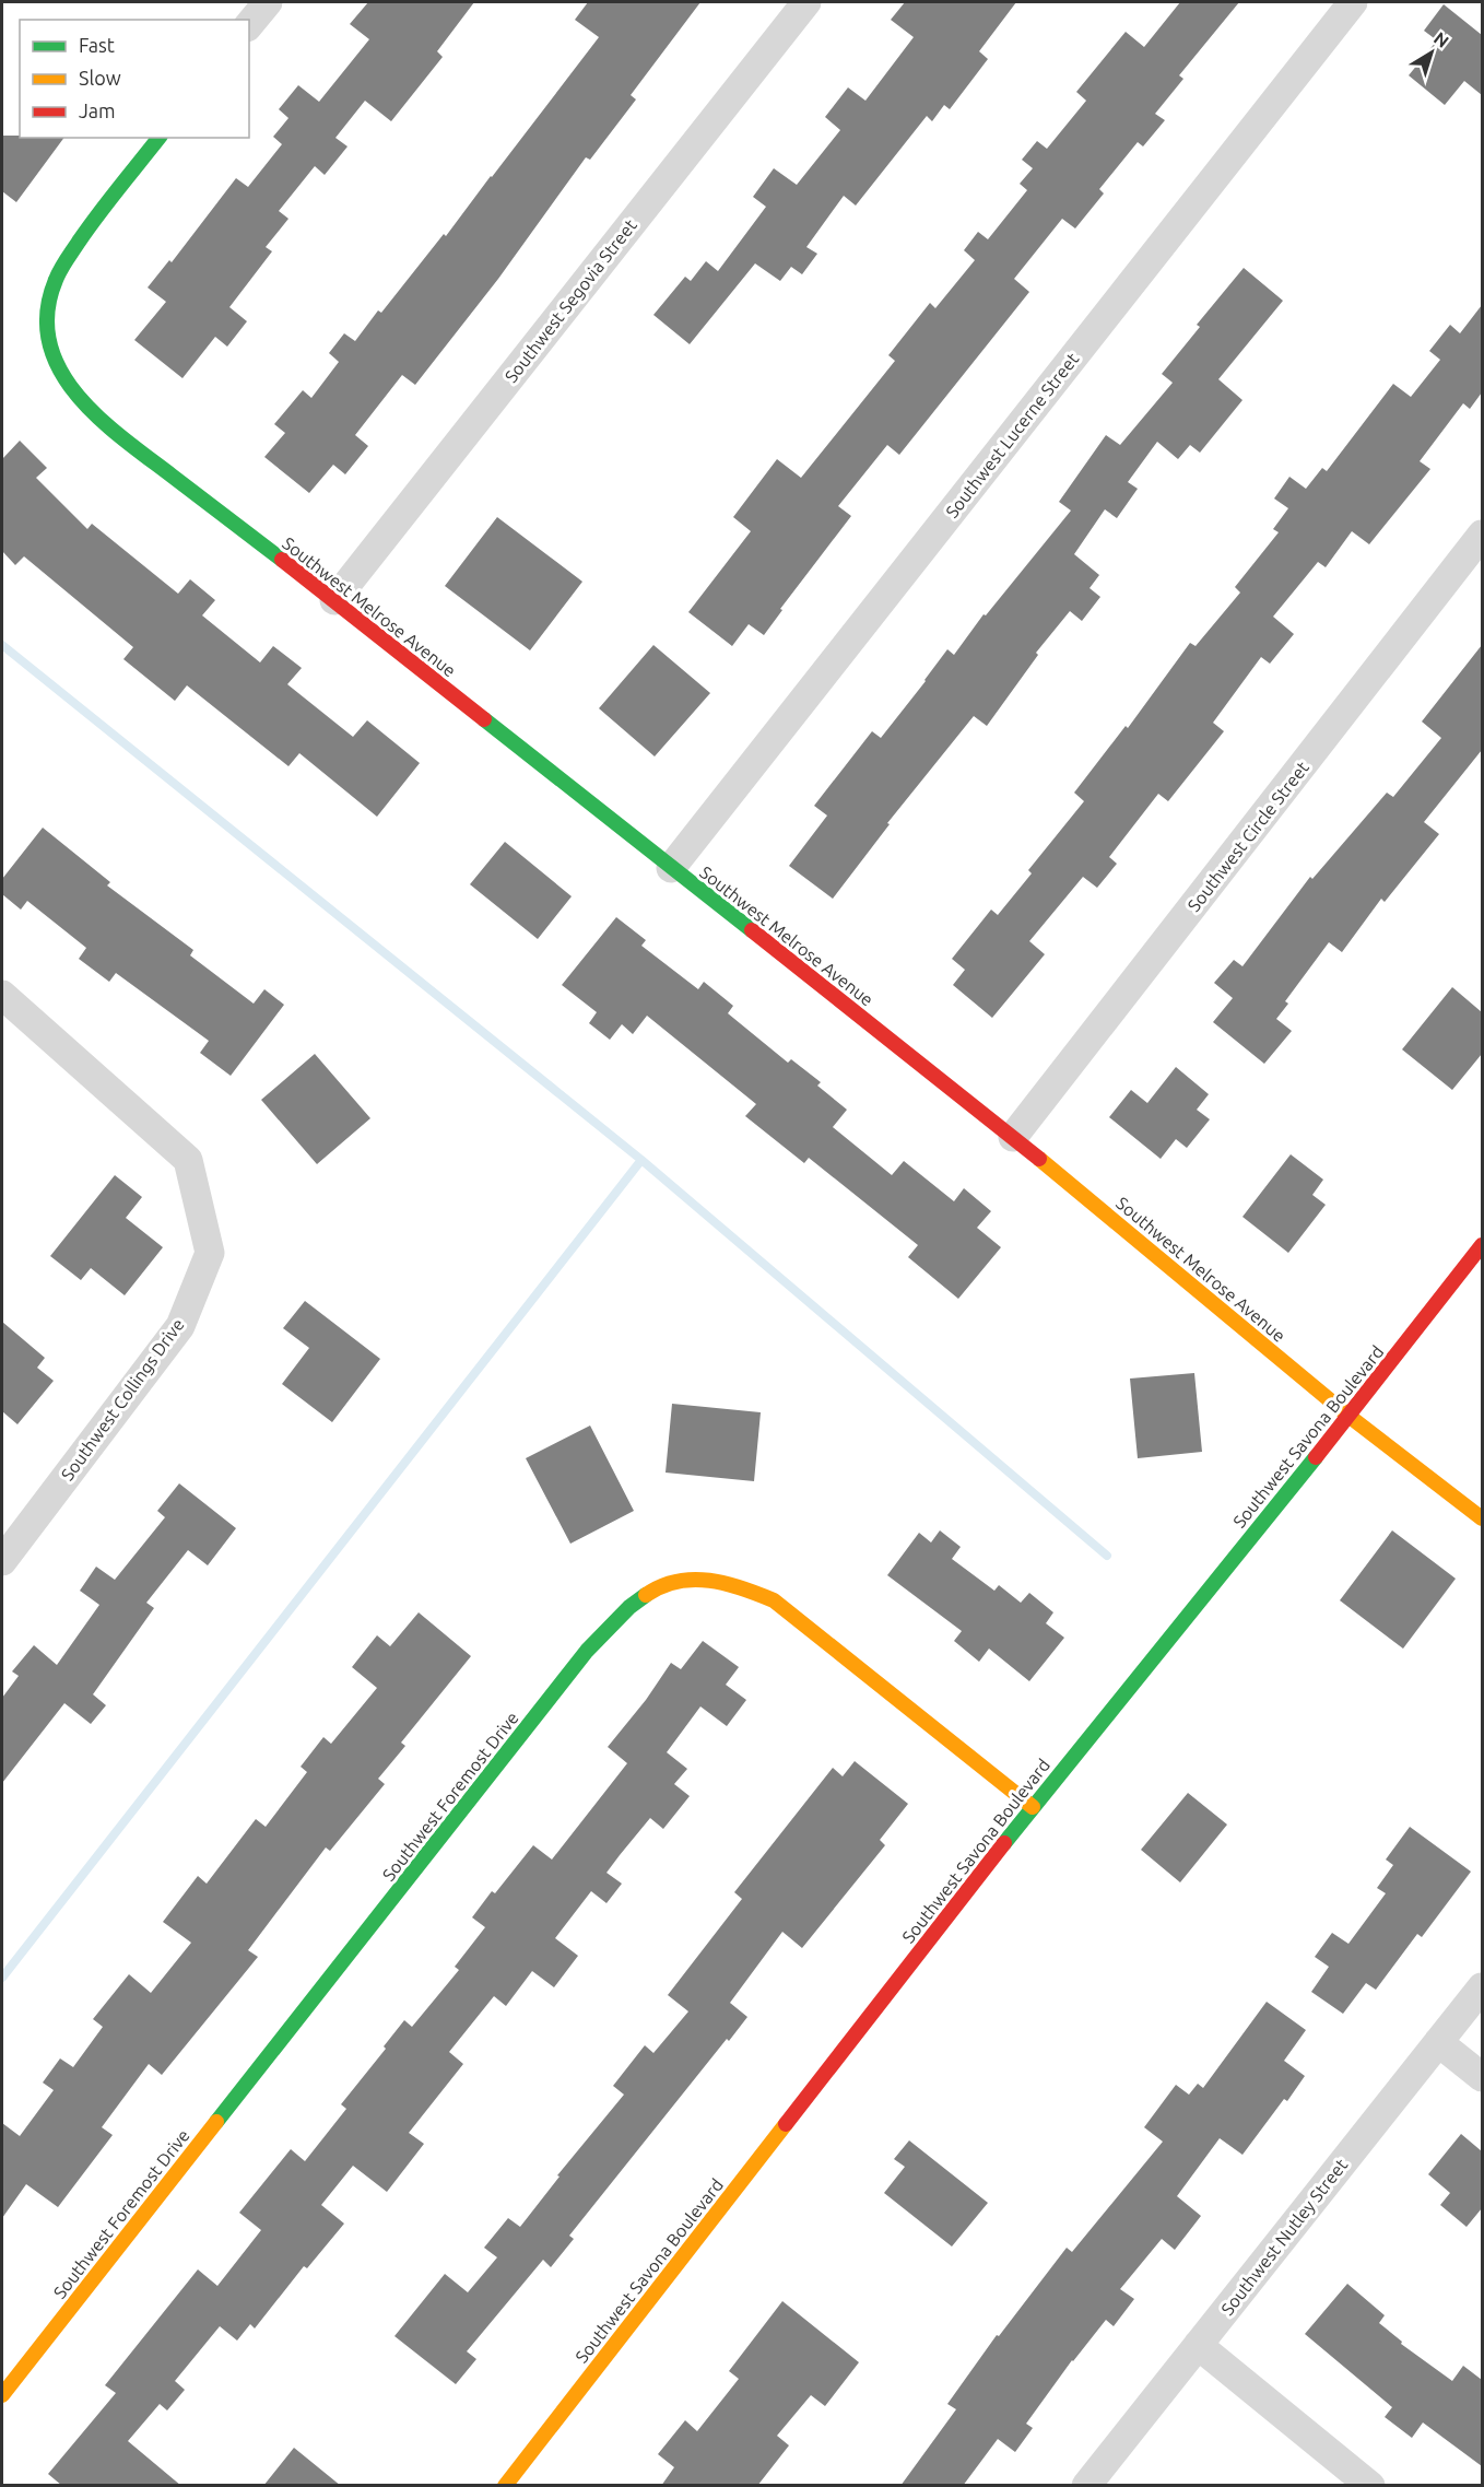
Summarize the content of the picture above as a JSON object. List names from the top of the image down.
{
  "streets": {
    "street": [
      "Southwest Segovia Street",
      "Southwest Lucerne Street",
      "Southwest Melrose Avenue",
      "Southwest Circle Street",
      "Southwest Collings Drive",
      "Southwest Savona Boulevard",
      "Southwest Foremost Drive",
      "Southwest Nutley Street"
    ]
  },
  "crossings": [
    ["Southwest Segovia Street", "Southwest Melrose Avenue"],
    ["Southwest Lucerne Street", "Southwest Melrose Avenue"],
    ["Southwest Melrose Avenue", "Southwest Circle Street"],
    ["Southwest Melrose Avenue", "Southwest Savona Boulevard"],
    ["Southwest Savona Boulevard", "Southwest Foremost Drive"]
  ],
  "legend": ["Fast", "Slow", "Jam"],
  "north": "top right"
}
